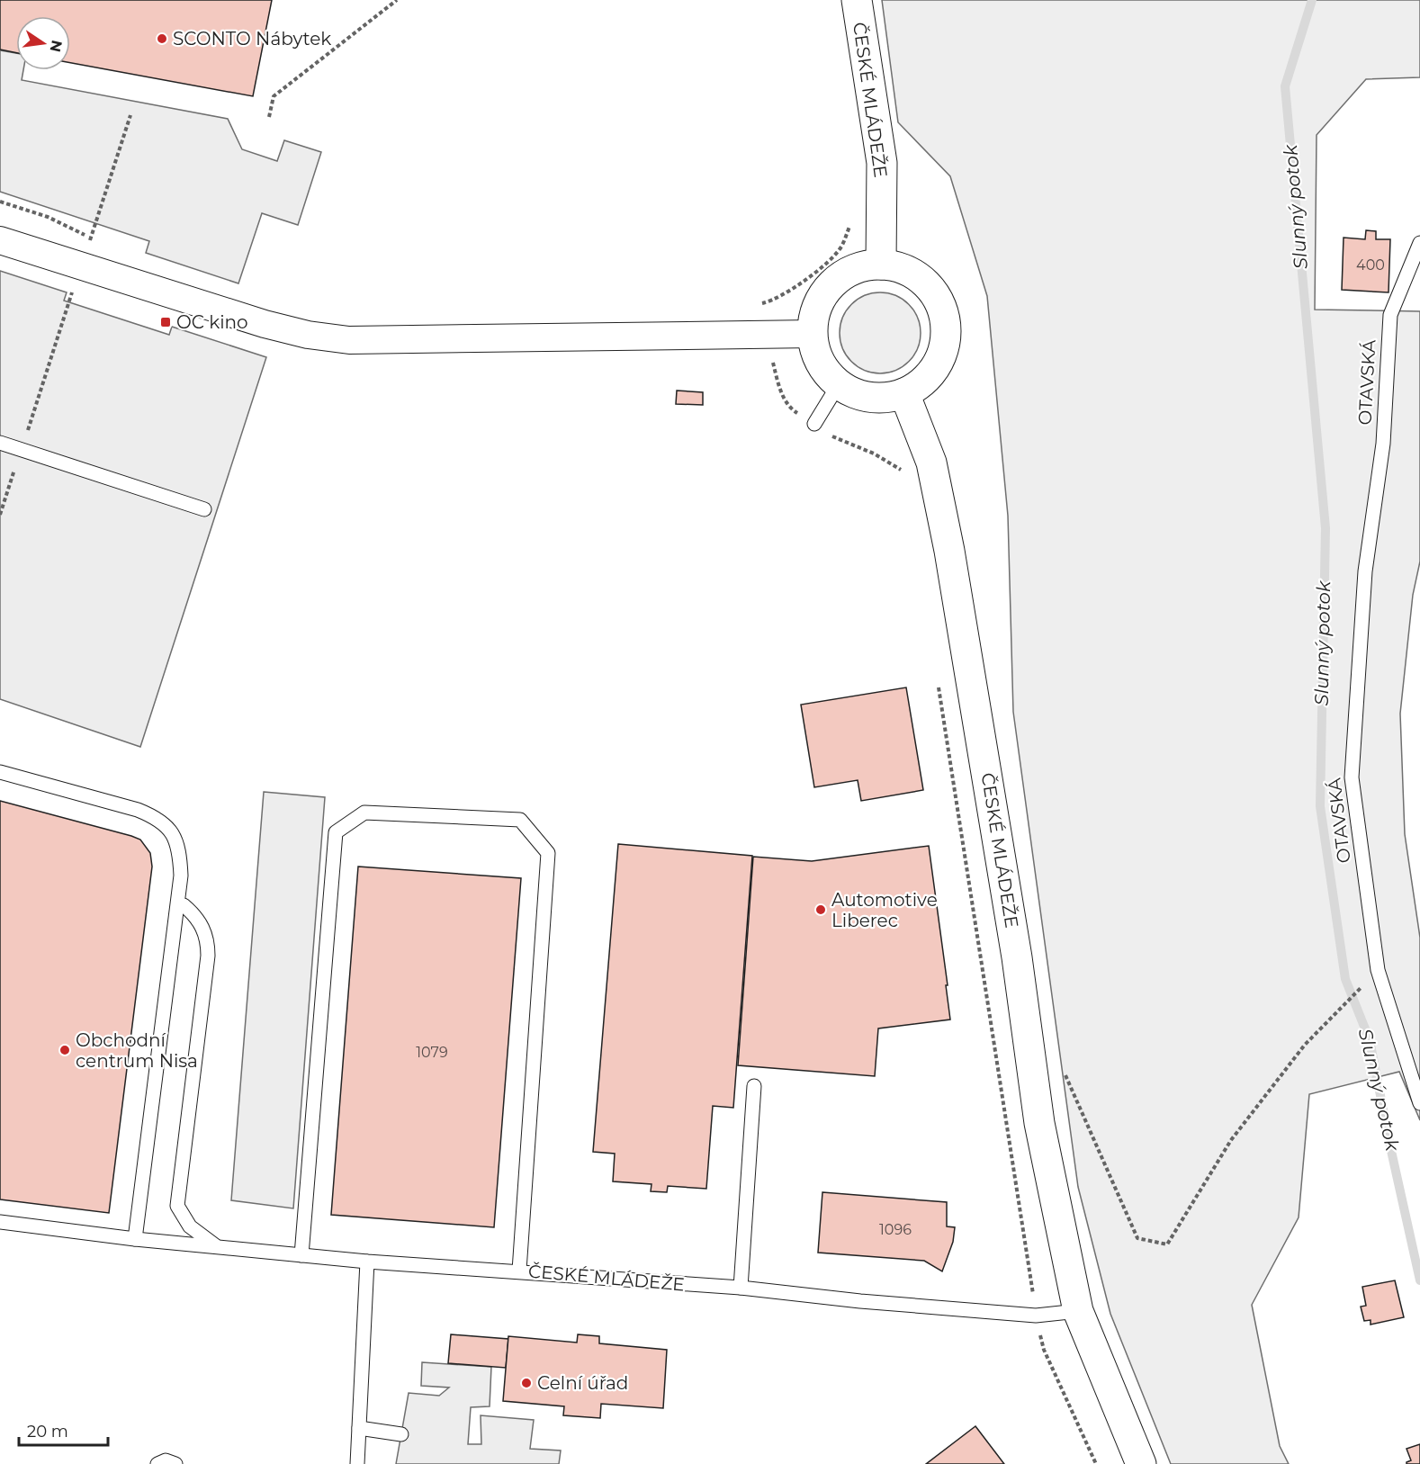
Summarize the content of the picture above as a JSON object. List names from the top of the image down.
{
  "streets": {
    "street": ["ČESKÉ MLÁDEŽE"],
    "lane": ["OTAVSKÁ"]
  },
  "water": ["Slunný potok"],
  "places": {
    "other": [
      "SCONTO Nábytek",
      "Automotive Liberec",
      "Obchodní centrum Nisa",
      "Celní úřad"
    ],
    "transit": ["OC kino"]
  },
  "house_numbers": ["400", "1079", "1096"],
  "scale_bar": "20 m",
  "north": "right"
}
